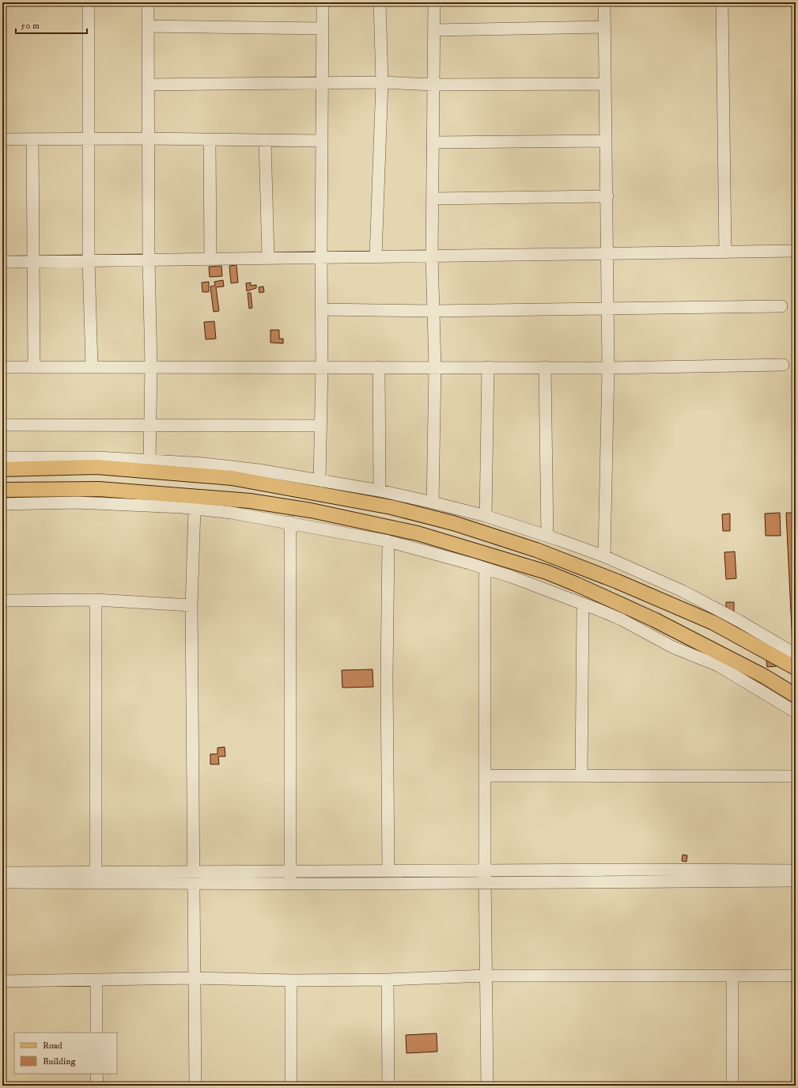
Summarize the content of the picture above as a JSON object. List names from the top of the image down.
{
  "legend": ["Road", "Building"],
  "scale_bar": "50 m"
}
